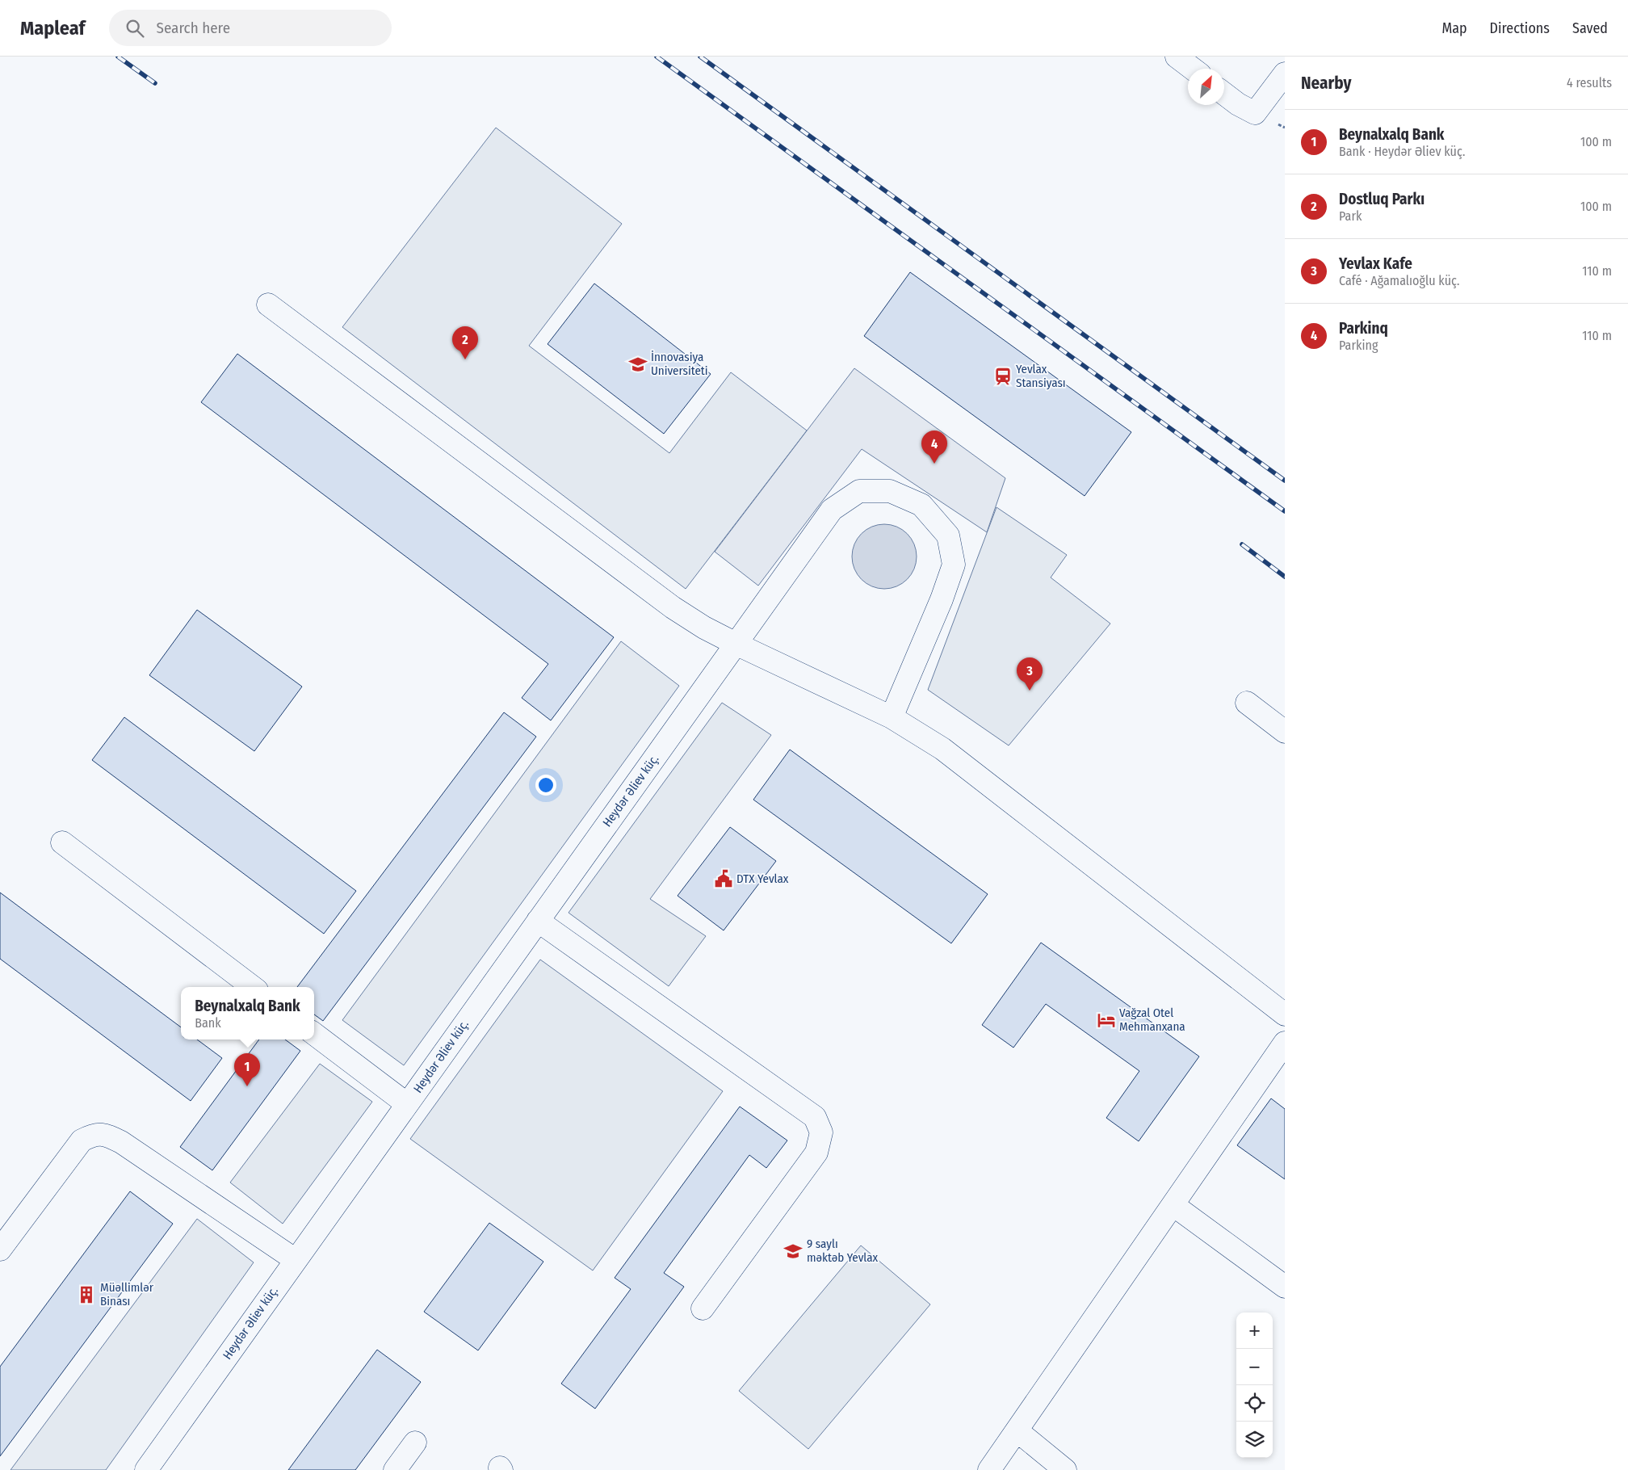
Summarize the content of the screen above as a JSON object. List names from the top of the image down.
{
  "streets": {
    "street": ["Heydər Əliev küç."]
  },
  "places": {
    "school or university": ["İnnovasiya Universiteti", "9 saylı məktəb Yevlax"],
    "station": ["Yevlax Stansiyası"],
    "public building": ["DTX Yevlax"],
    "hotel": ["Vağzal Otel Mehmanxana"],
    "building": ["Müəllimlər Binası"]
  },
  "north": "top right",
  "page": {
    "header": "Mapleaf",
    "search": "Search here",
    "nav": ["Map", "Directions", "Saved"],
    "heading": ["Nearby", "4 results"],
    "list": [
      {
        "mark": "1",
        "name": "Beynalxalq Bank",
        "note": "Bank · Heydər Əliev küç.",
        "value": "100 m"
      },
      {
        "mark": "2",
        "name": "Dostluq Parkı",
        "note": "Park",
        "value": "100 m"
      },
      {
        "mark": "3",
        "name": "Yevlax Kafe",
        "note": "Café · Ağamalıoğlu küç.",
        "value": "110 m"
      },
      {
        "mark": "4",
        "name": "Parkinq",
        "note": "Parking",
        "value": "110 m"
      }
    ],
    "pins": [
      "2",
      "4",
      "3",
      "1"
    ],
    "popup": ["Beynalxalq Bank", "Bank"],
    "map_buttons": ["+", "−"]
  }
}
